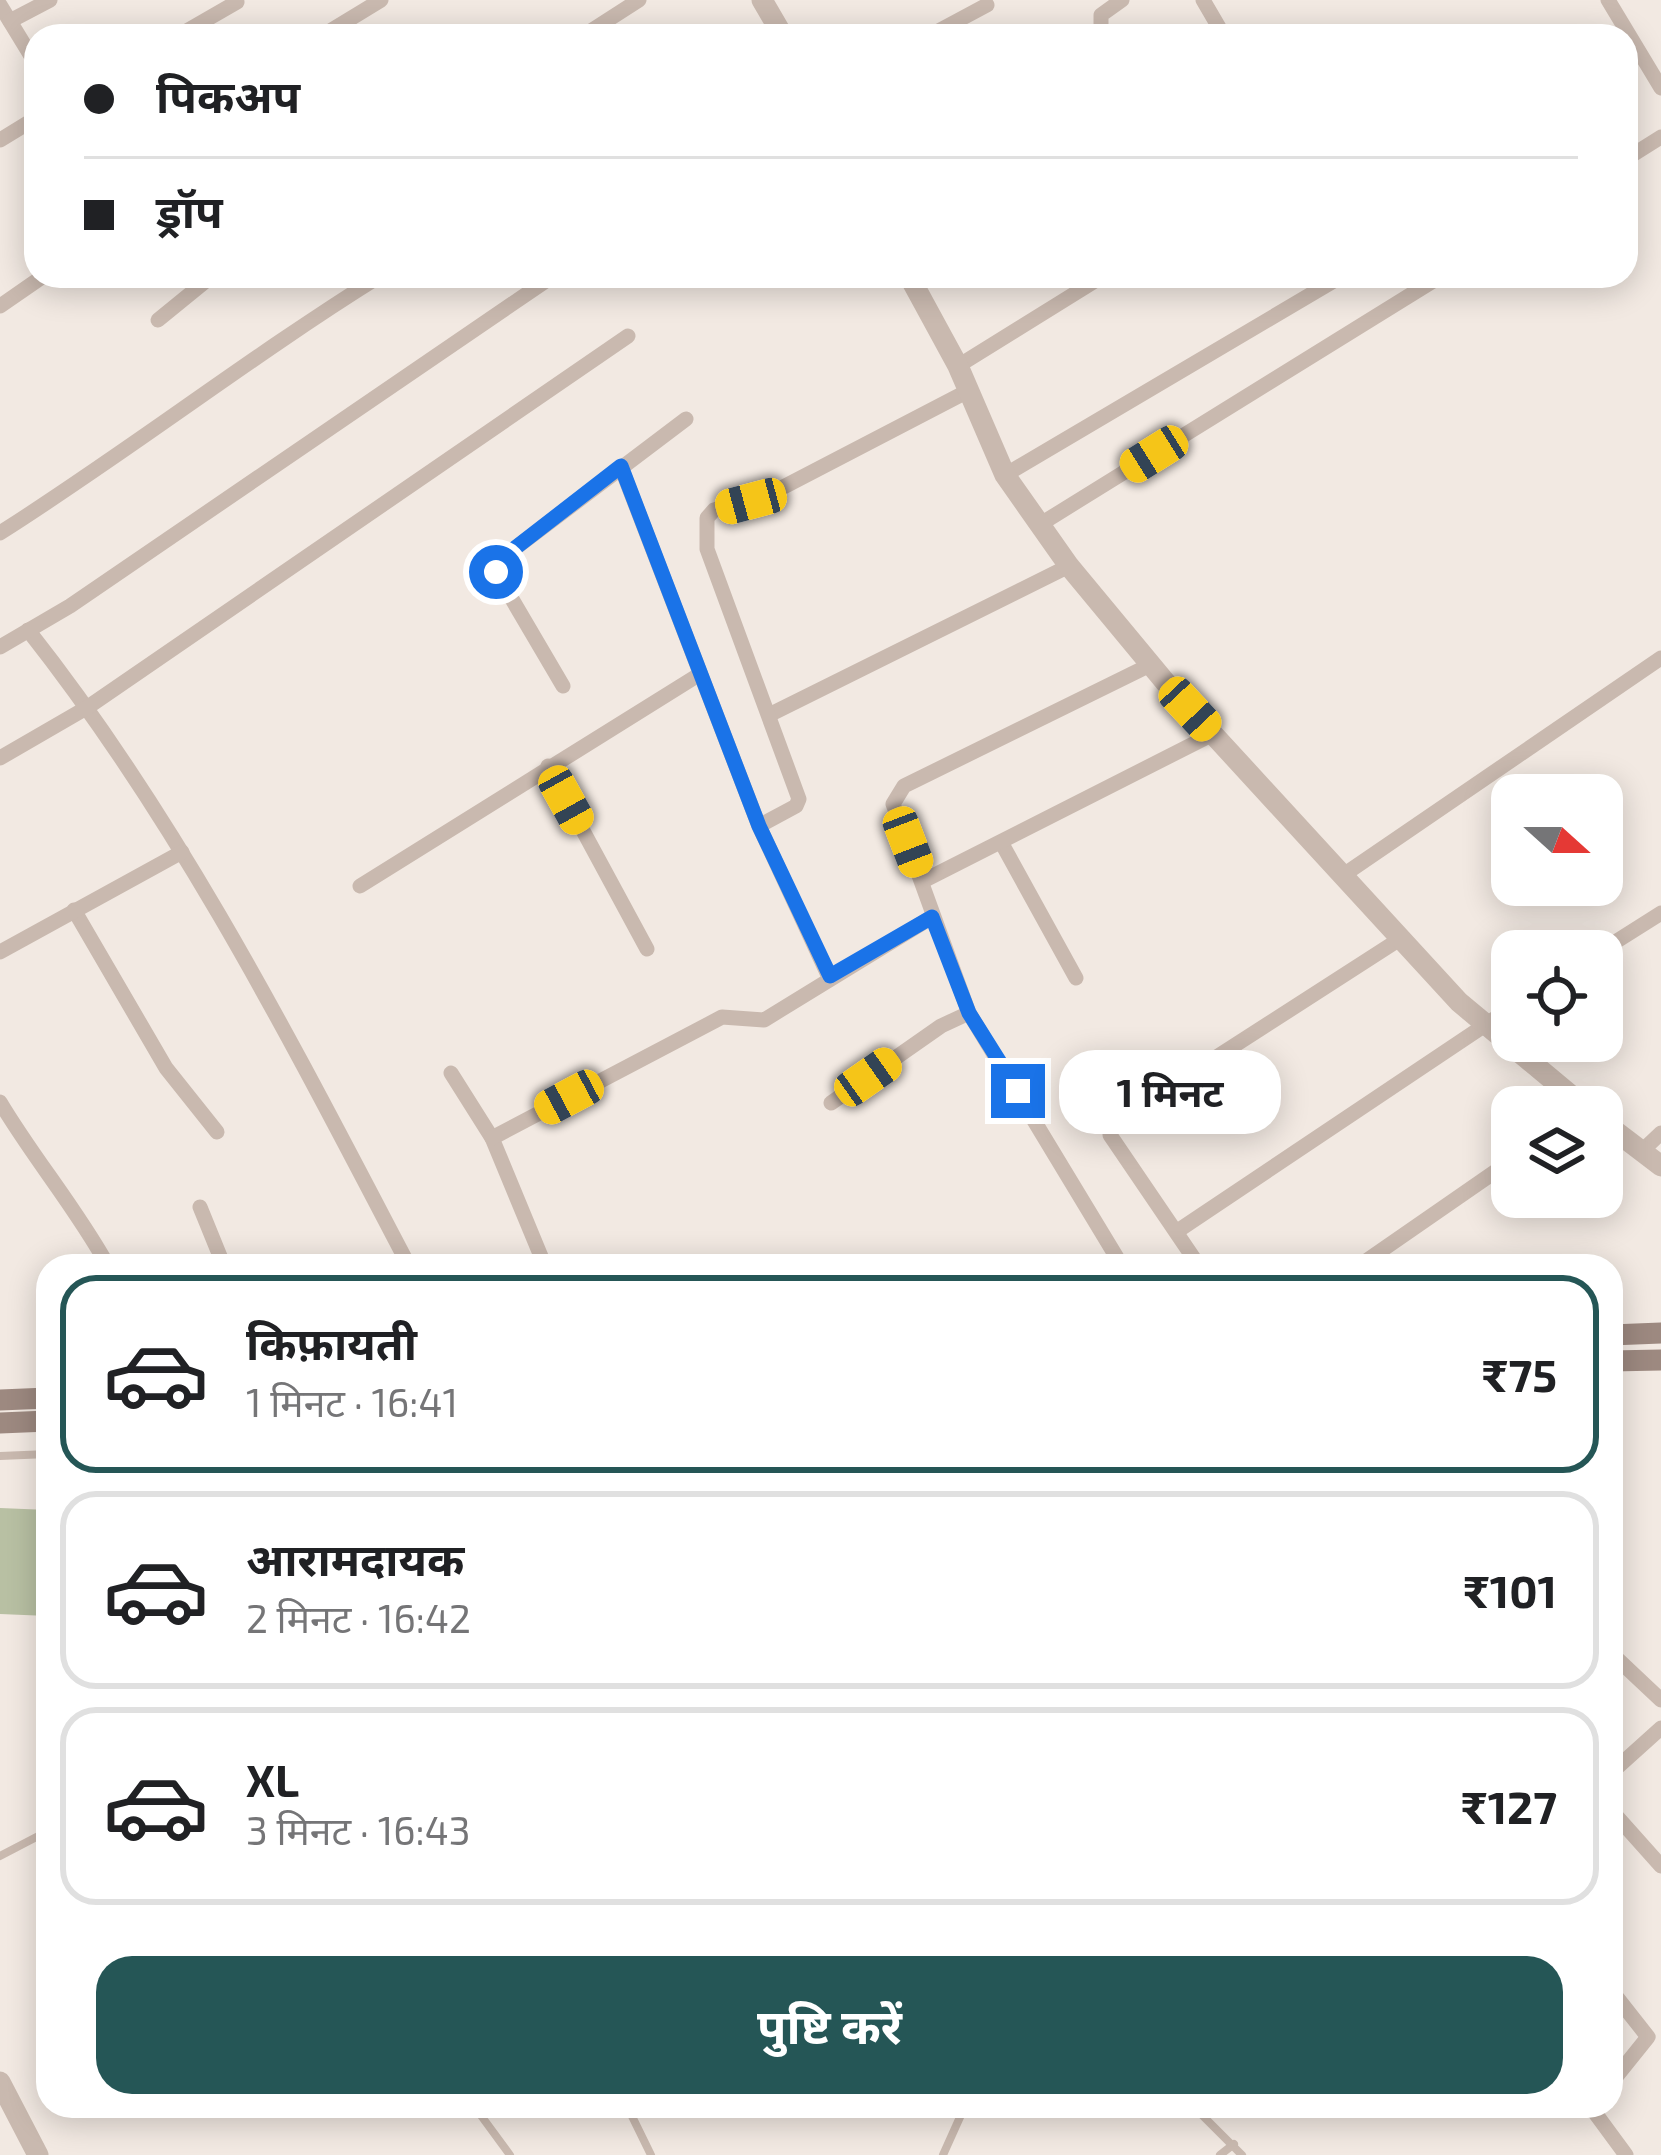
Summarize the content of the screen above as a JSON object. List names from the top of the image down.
{
  "north": "right",
  "page": {
    "banner": ["पिकअप", "ड्रॉप"],
    "bubble": "1 मिनट",
    "list": [
      {
        "name": "किफ़ायती",
        "note": "1 मिनट · 16:41",
        "value": "₹75"
      },
      {
        "name": "आरामदायक",
        "note": "2 मिनट · 16:42",
        "value": "₹101"
      },
      {
        "name": "XL",
        "note": "3 मिनट · 16:43",
        "value": "₹127"
      }
    ],
    "buttons": "पुष्टि करें"
  }
}
